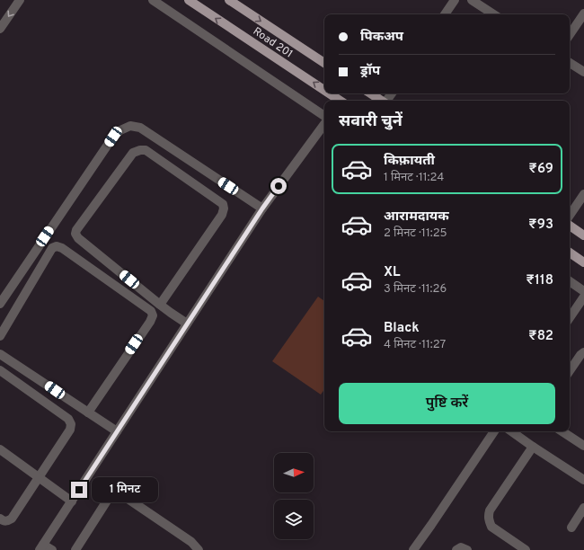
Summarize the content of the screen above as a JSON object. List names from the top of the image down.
{
  "streets": {
    "main road": ["Road 201"]
  },
  "north": "right",
  "page": {
    "banner": ["पिकअप", "ड्रॉप"],
    "heading": "सवारी चुनें",
    "list": [
      {
        "name": "किफ़ायती",
        "note": "1 मिनट · 11:24",
        "value": "₹69"
      },
      {
        "name": "आरामदायक",
        "note": "2 मिनट · 11:25",
        "value": "₹93"
      },
      {
        "name": "XL",
        "note": "3 मिनट · 11:26",
        "value": "₹118"
      },
      {
        "name": "Black",
        "note": "4 मिनट · 11:27",
        "value": "₹82"
      }
    ],
    "buttons": "पुष्टि करें",
    "bubble": "1 मिनट"
  }
}
